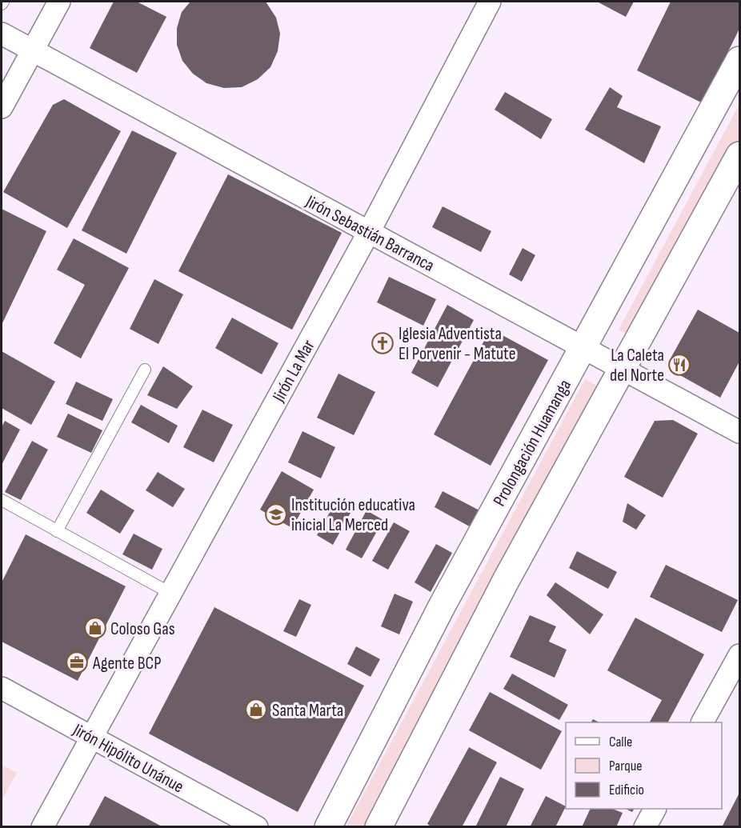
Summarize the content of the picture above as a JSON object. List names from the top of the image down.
{
  "streets": {
    "street": [
      "Jirón Sebastián Barranca",
      "Jirón La Mar",
      "Prolongación Huamanga",
      "Jirón Hipólito Unánue"
    ]
  },
  "crossings": [
    ["Jirón Sebastián Barranca", "Jirón La Mar"],
    ["Jirón Sebastián Barranca", "Prolongación Huamanga"],
    ["Jirón La Mar", "Jirón Hipólito Unánue"]
  ],
  "places": {
    "church": ["Iglesia Adventista El Porvenir - Matute"],
    "restaurant": ["La Caleta del Norte"],
    "school or university": ["Institución educativa inicial La Merced"],
    "shop": ["Coloso Gas", "Santa Marta"],
    "office": ["Agente BCP"]
  },
  "legend": ["Calle", "Parque", "Edificio"]
}
